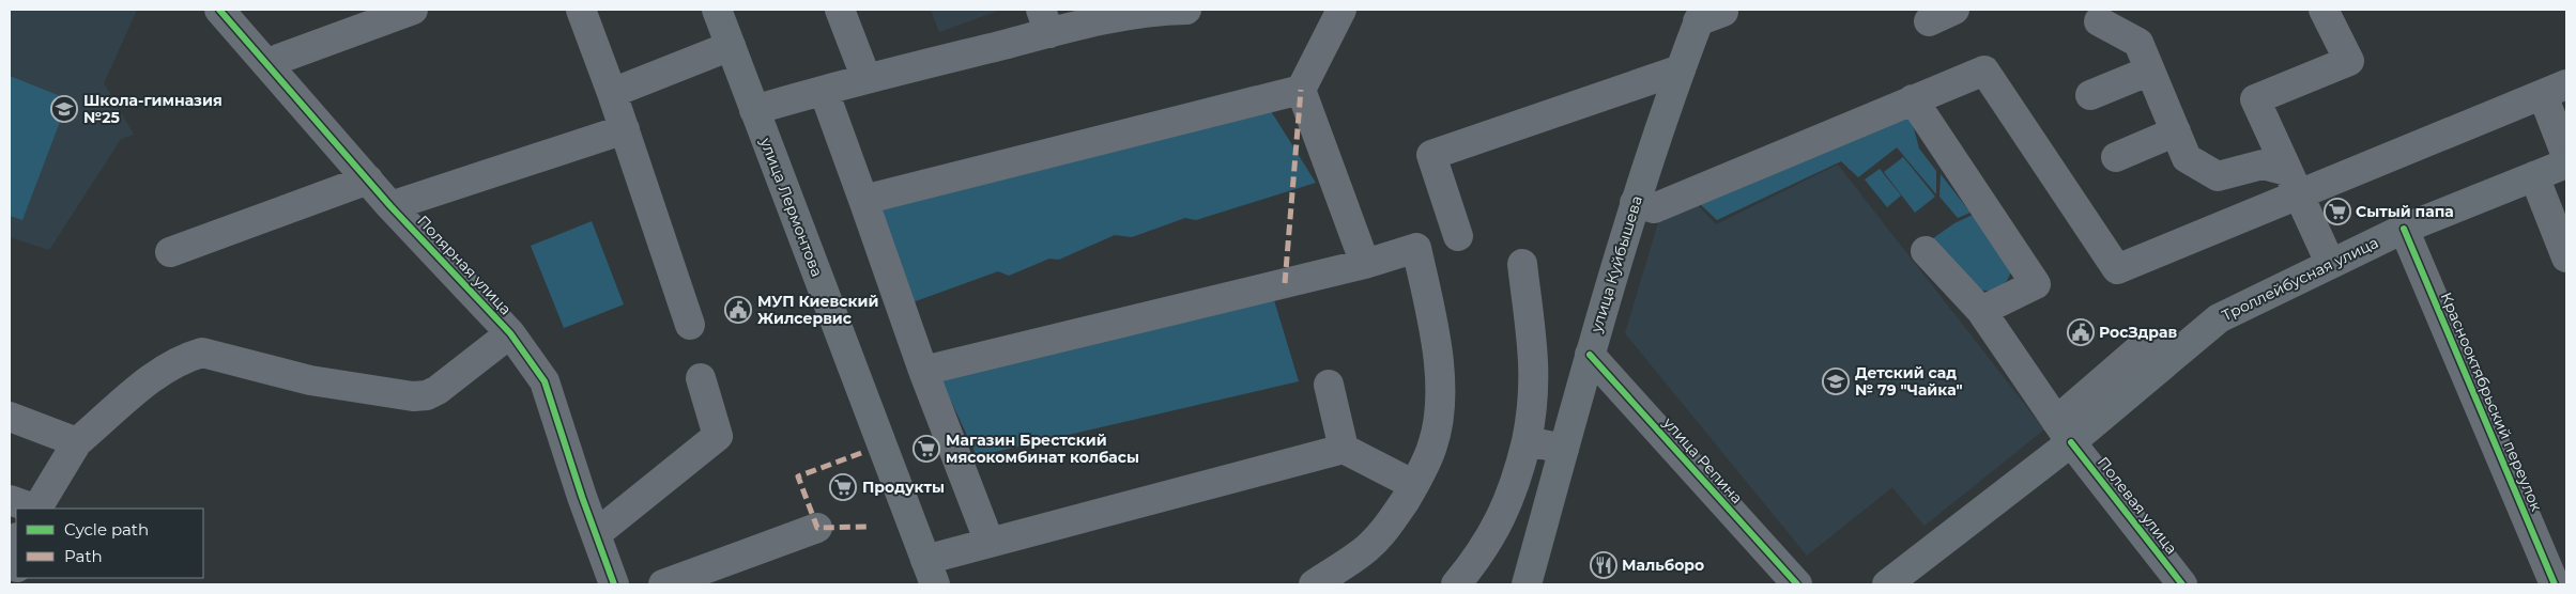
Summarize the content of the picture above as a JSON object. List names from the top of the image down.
{
  "streets": {
    "main road": ["улица Лермонтова", "улица Куйбышева", "Троллейбусная улица"],
    "street": [
      "Полярная улица",
      "Краснооктябрьский переулок",
      "улица Репина",
      "Полевая улица"
    ]
  },
  "crossings": [
    ["улица Куйбышева", "улица Репина"],
    ["Троллейбусная улица", "Краснооктябрьский переулок"],
    ["Троллейбусная улица", "Полевая улица"]
  ],
  "places": {
    "school or university": ["Школа-гимназия №25", "Детский сад № 79 \"Чайка\""],
    "supermarket": ["Сытый папа", "Магазин Брестский мясокомбинат колбасы", "Продукты"],
    "public building": ["МУП Киевский Жилсервис", "РосЗдрав"],
    "restaurant": ["Мальборо"]
  },
  "legend": ["Cycle path", "Path"]
}
